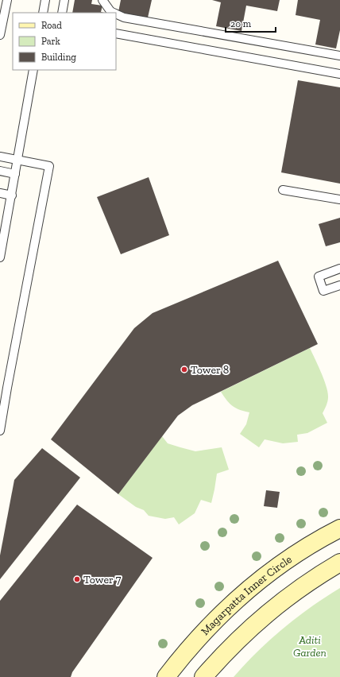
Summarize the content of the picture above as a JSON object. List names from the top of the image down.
{
  "streets": {
    "street": ["Magarpatta Inner Circle"]
  },
  "parks": ["Aditi Garden"],
  "places": ["Tower 8", "Tower 7"],
  "legend": ["Road", "Park", "Building"],
  "scale_bar": "20 m"
}
